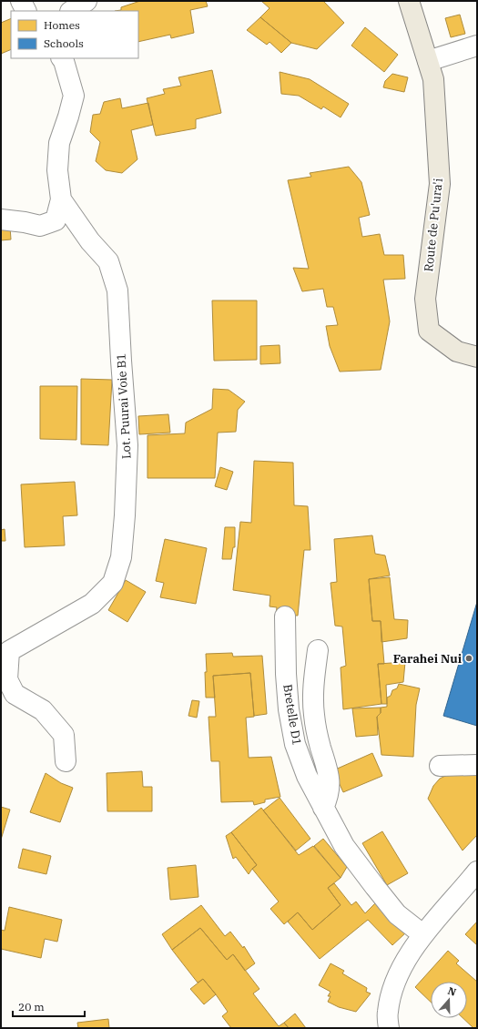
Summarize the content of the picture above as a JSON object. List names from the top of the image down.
{
  "streets": {
    "main road": ["Route de Pu'ura'i"],
    "street": ["Lot. Puurai Voie B1", "Bretelle D1"]
  },
  "places": ["Farahei Nui"],
  "legend": ["Homes", "Schools"],
  "scale_bar": "20 m",
  "north": "top"
}
